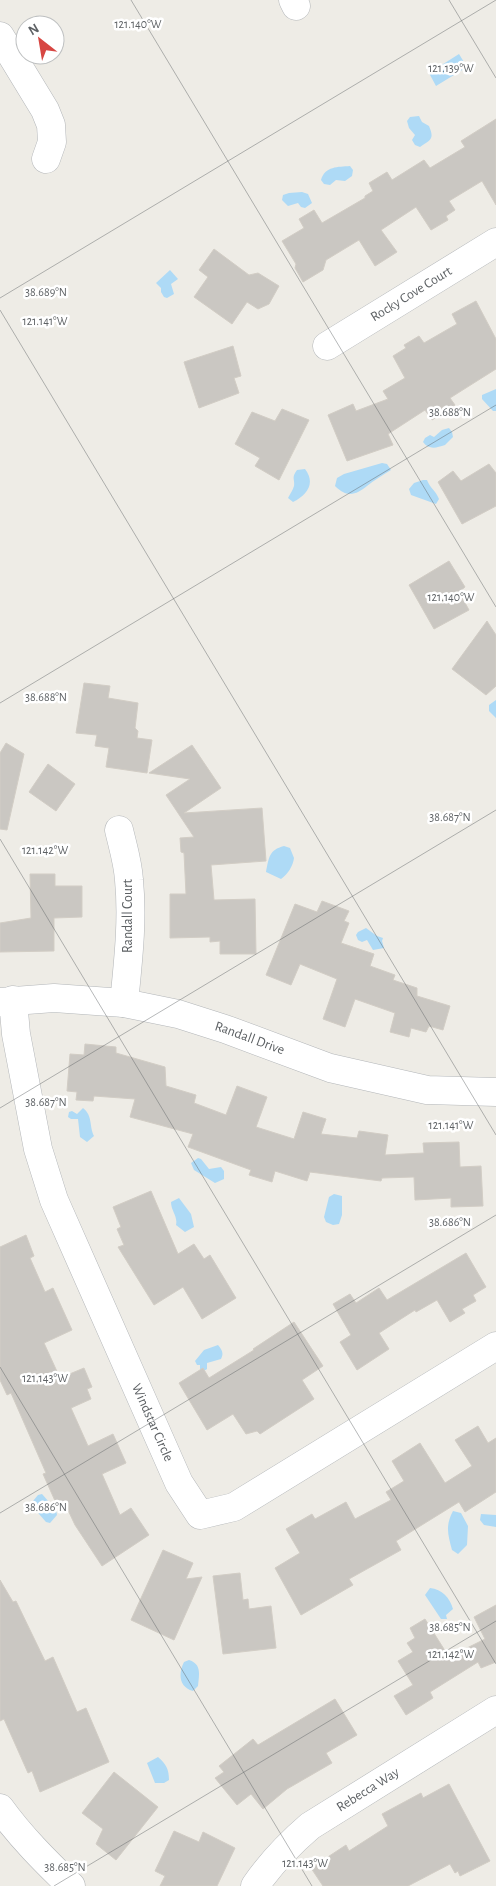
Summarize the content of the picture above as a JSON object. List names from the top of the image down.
{
  "streets": {
    "street": [
      "Rocky Cove Court",
      "Randall Court",
      "Randall Drive",
      "Windstar Circle",
      "Rebecca Way"
    ]
  },
  "crossings": [
    ["Randall Court", "Randall Drive"],
    ["Randall Drive", "Windstar Circle"]
  ],
  "north": "top left",
  "coordinates": [
    "121.140°W",
    "121.139°W",
    "38.689°N",
    "121.141°W",
    "38.688°N",
    "38.687°N",
    "121.142°W",
    "38.686°N",
    "121.143°W",
    "38.685°N"
  ]
}
